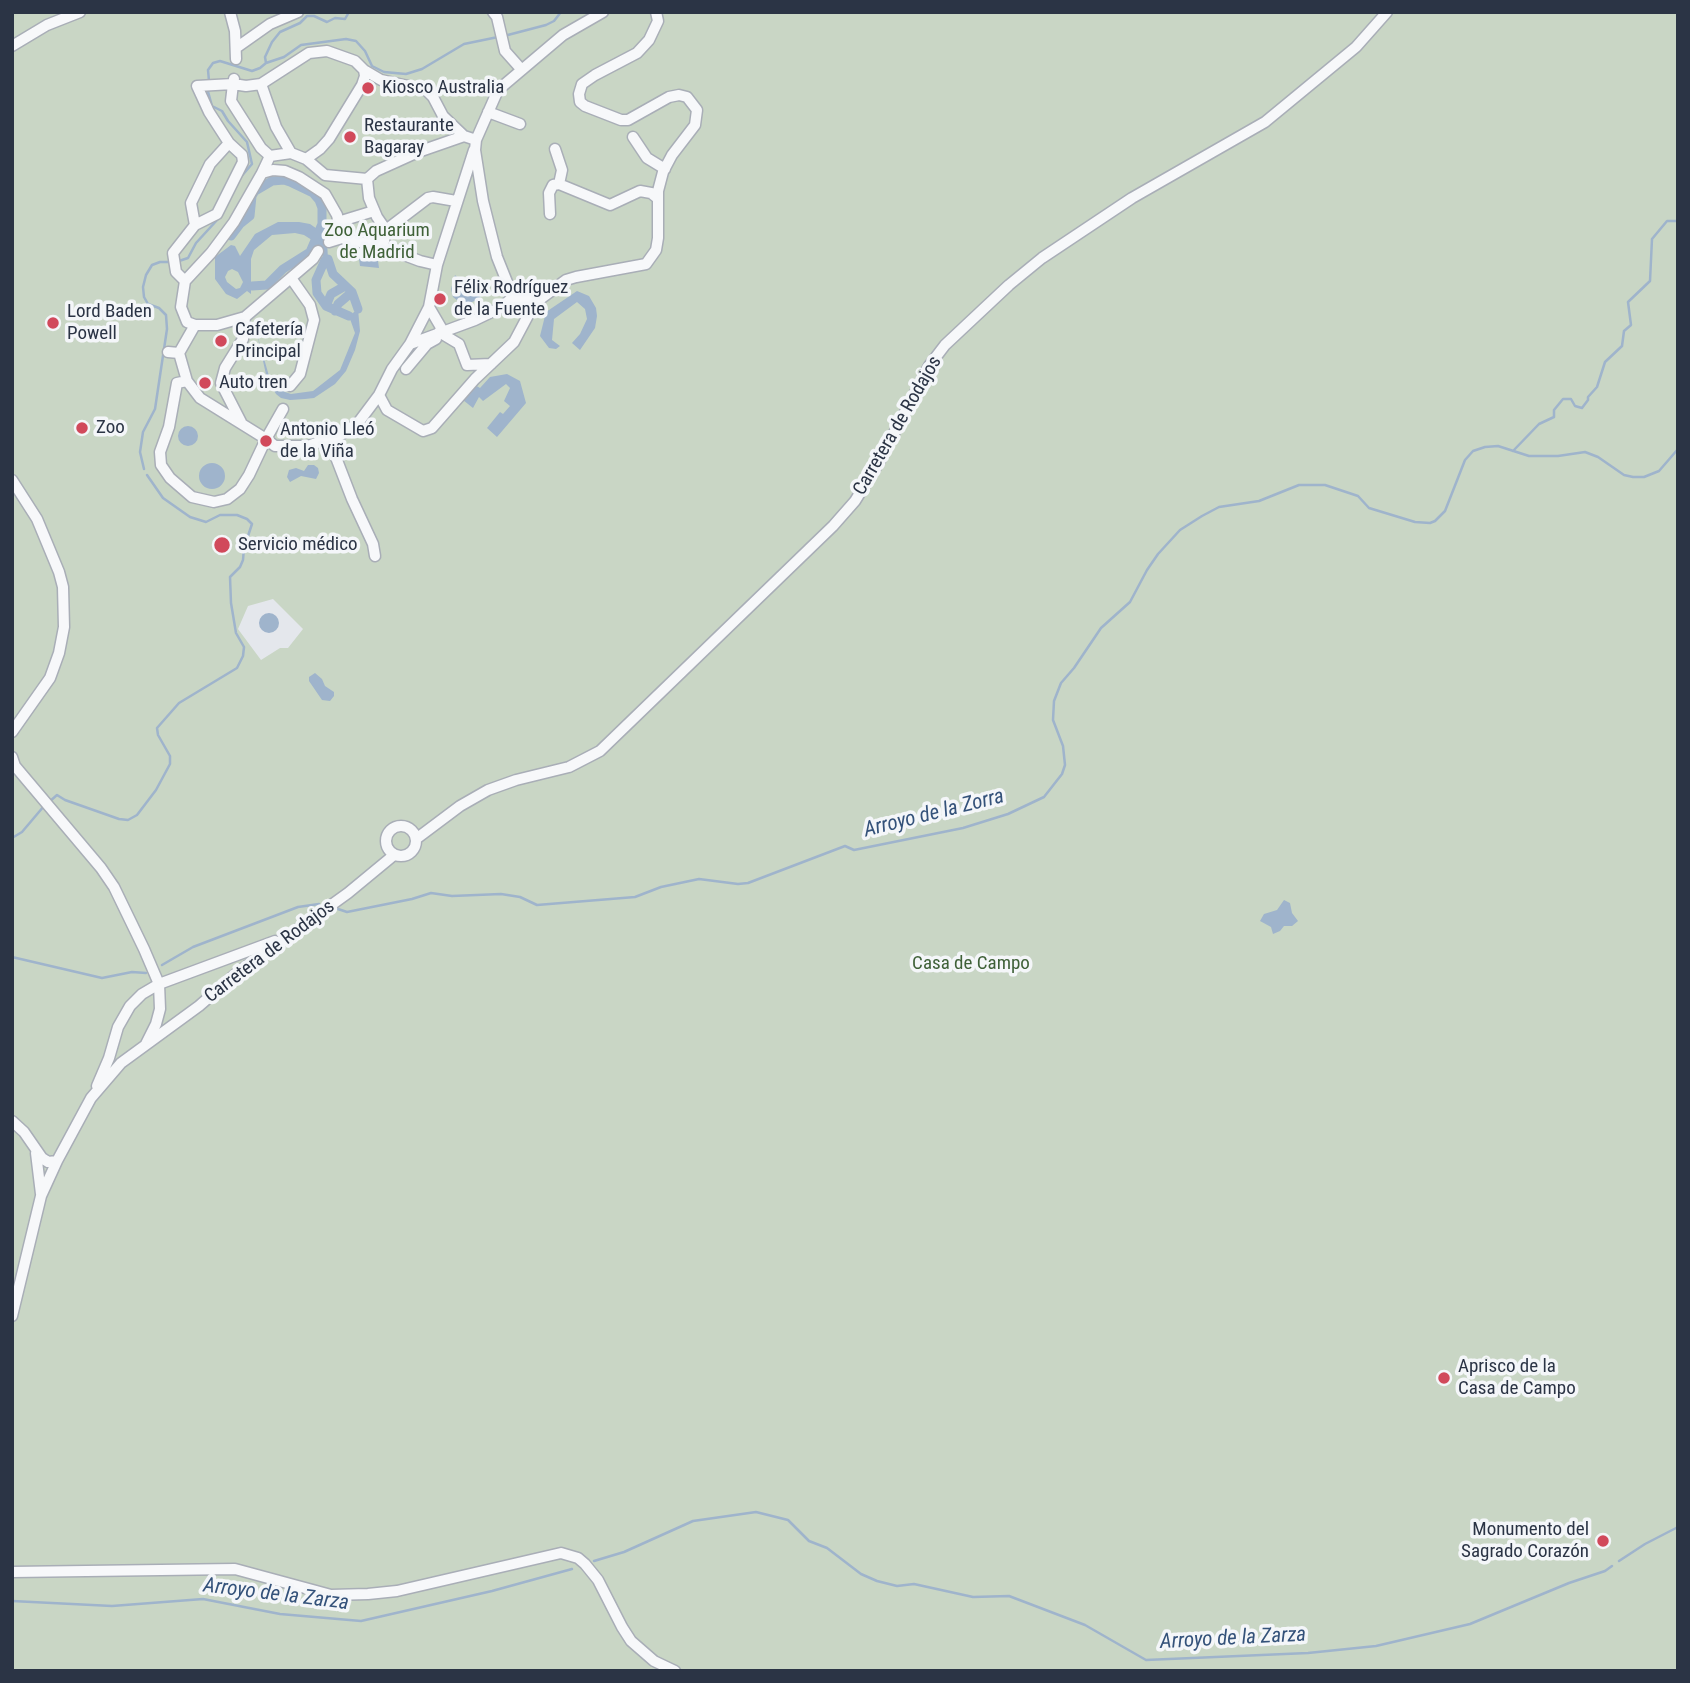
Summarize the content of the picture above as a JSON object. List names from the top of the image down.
{
  "streets": {
    "street": ["Carretera de Rodajos"]
  },
  "water": ["Arroyo de la Zorra", "Arroyo de la Zarza"],
  "parks": ["Zoo Aquarium de Madrid", "Casa de Campo"],
  "places": [
    "Kiosco Australia",
    "Restaurante Bagaray",
    "Félix Rodríguez de la Fuente",
    "Lord Baden Powell",
    "Cafetería Principal",
    "Auto tren",
    "Zoo",
    "Antonio Lleó de la Viña",
    "Servicio médico",
    "Aprisco de la Casa de Campo",
    "Monumento del Sagrado Corazón"
  ]
}
